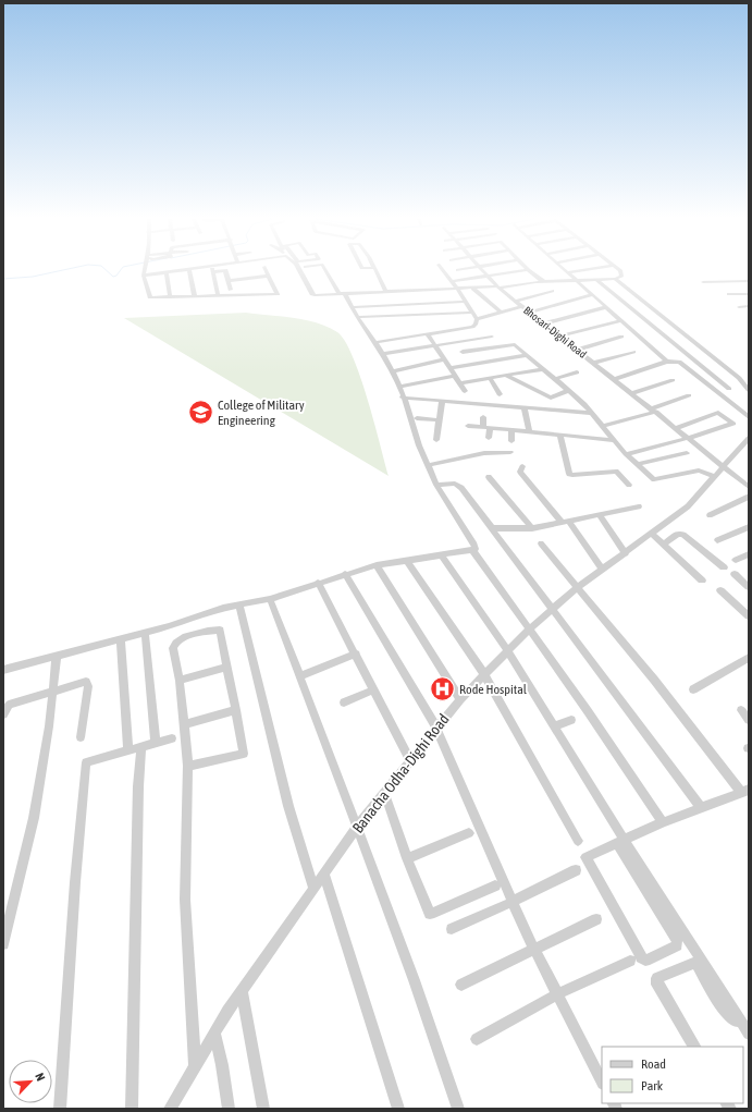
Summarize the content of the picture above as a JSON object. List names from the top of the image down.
{
  "streets": {
    "street": ["Bhosari-Dighi Road", "Banacha Odha-Dighi Road"]
  },
  "crossings": [
    ["Bhosari-Dighi Road", "Banacha Odha-Dighi Road"]
  ],
  "places": {
    "school or university": ["College of Military Engineering"],
    "hospital": ["Rode Hospital"]
  },
  "legend": ["Road", "Park"],
  "north": "top right"
}
